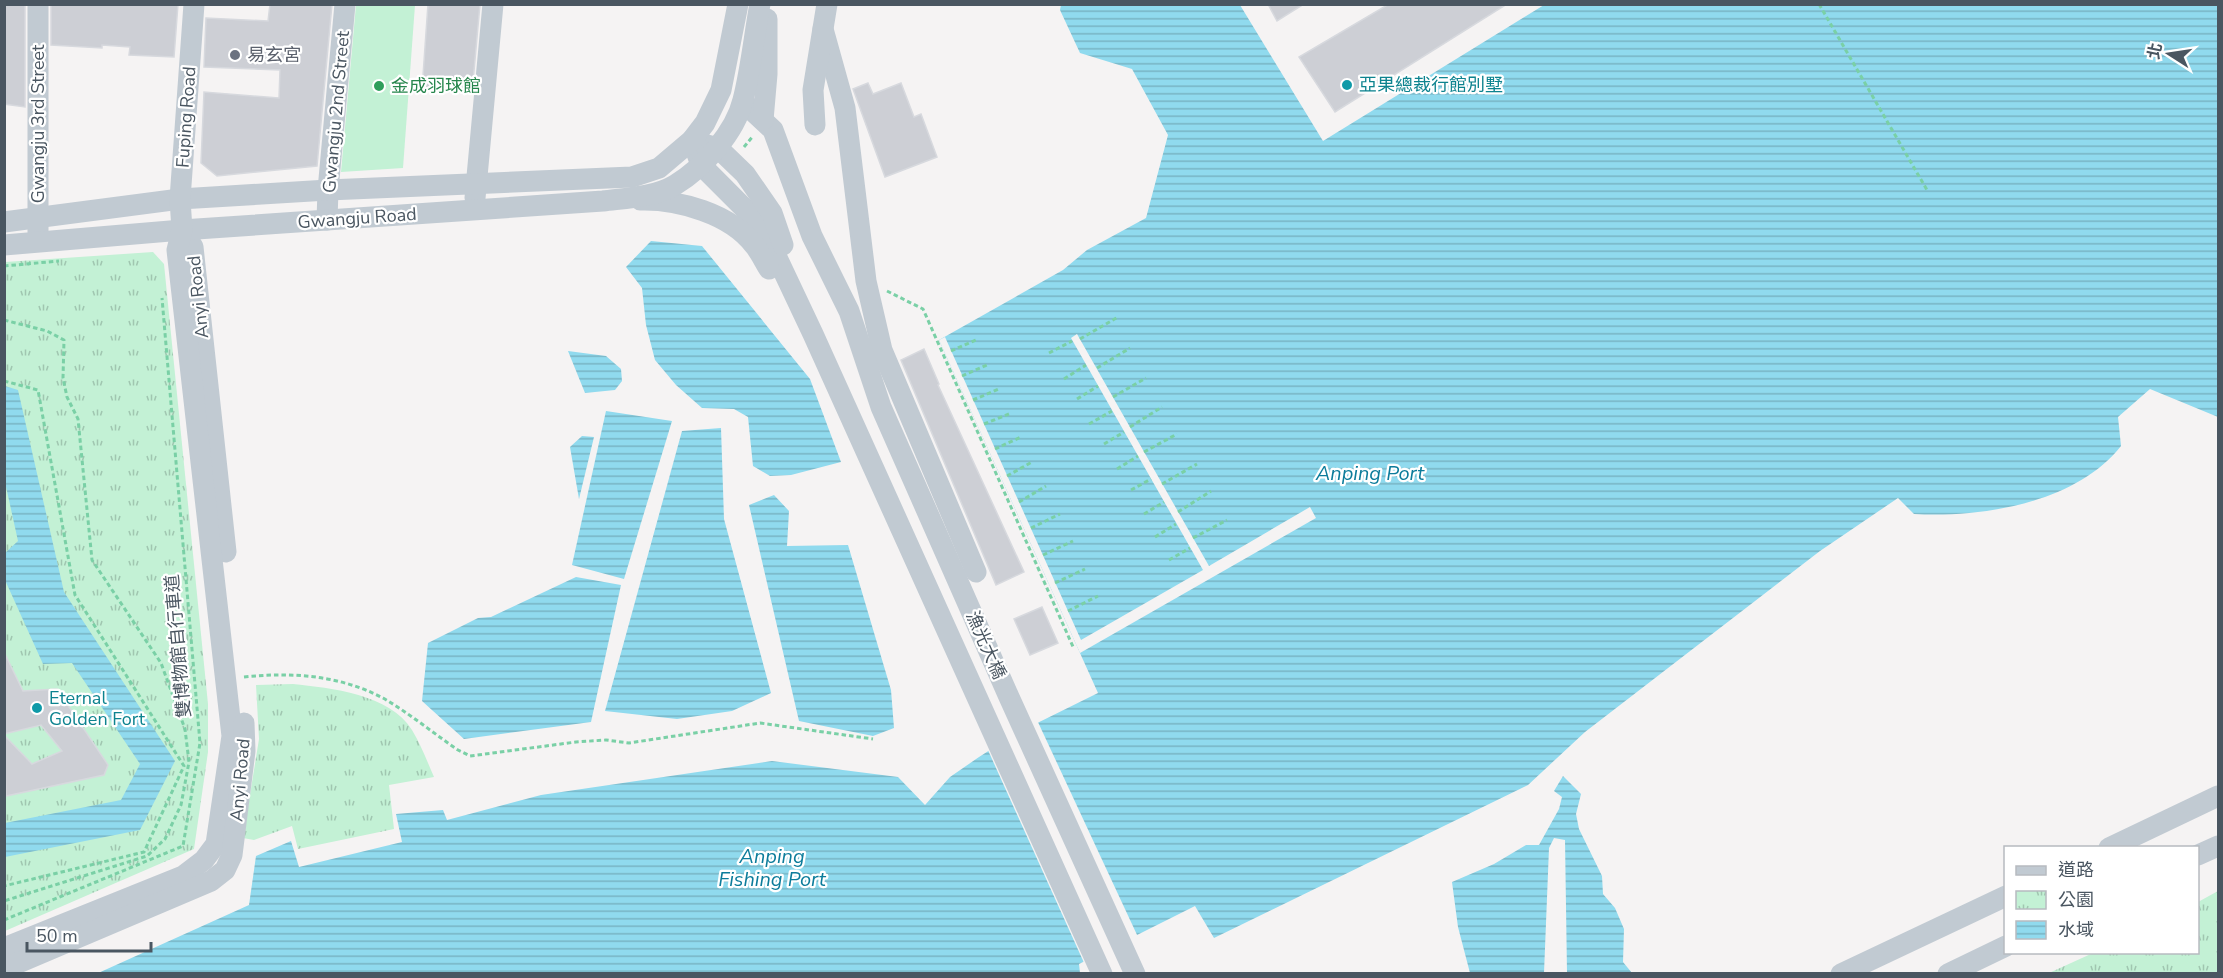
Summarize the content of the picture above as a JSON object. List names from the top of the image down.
{
  "streets": {
    "street": [
      "Gwangju 2nd Street",
      "Fuping Road",
      "Gwangju 3rd Street",
      "Gwangju Road",
      "Anyi Road",
      "漁光大橋"
    ],
    "path": ["雙博物館自行車道"]
  },
  "crossings": [
    ["Gwangju 2nd Street", "Gwangju Road"],
    ["Fuping Road", "Gwangju Road"],
    ["Fuping Road", "Anyi Road"],
    ["Gwangju 3rd Street", "Gwangju Road"],
    ["Gwangju Road", "Anyi Road"],
    ["Gwangju Road", "漁光大橋"]
  ],
  "water": ["Anping Port", "Anping Fishing Port"],
  "places": [
    "易玄宮",
    "亞果總裁行館別墅",
    "金成羽球館",
    "Eternal Golden Fort"
  ],
  "legend": ["道路", "公園", "水域"],
  "scale_bar": "50 m",
  "north": "left"
}
